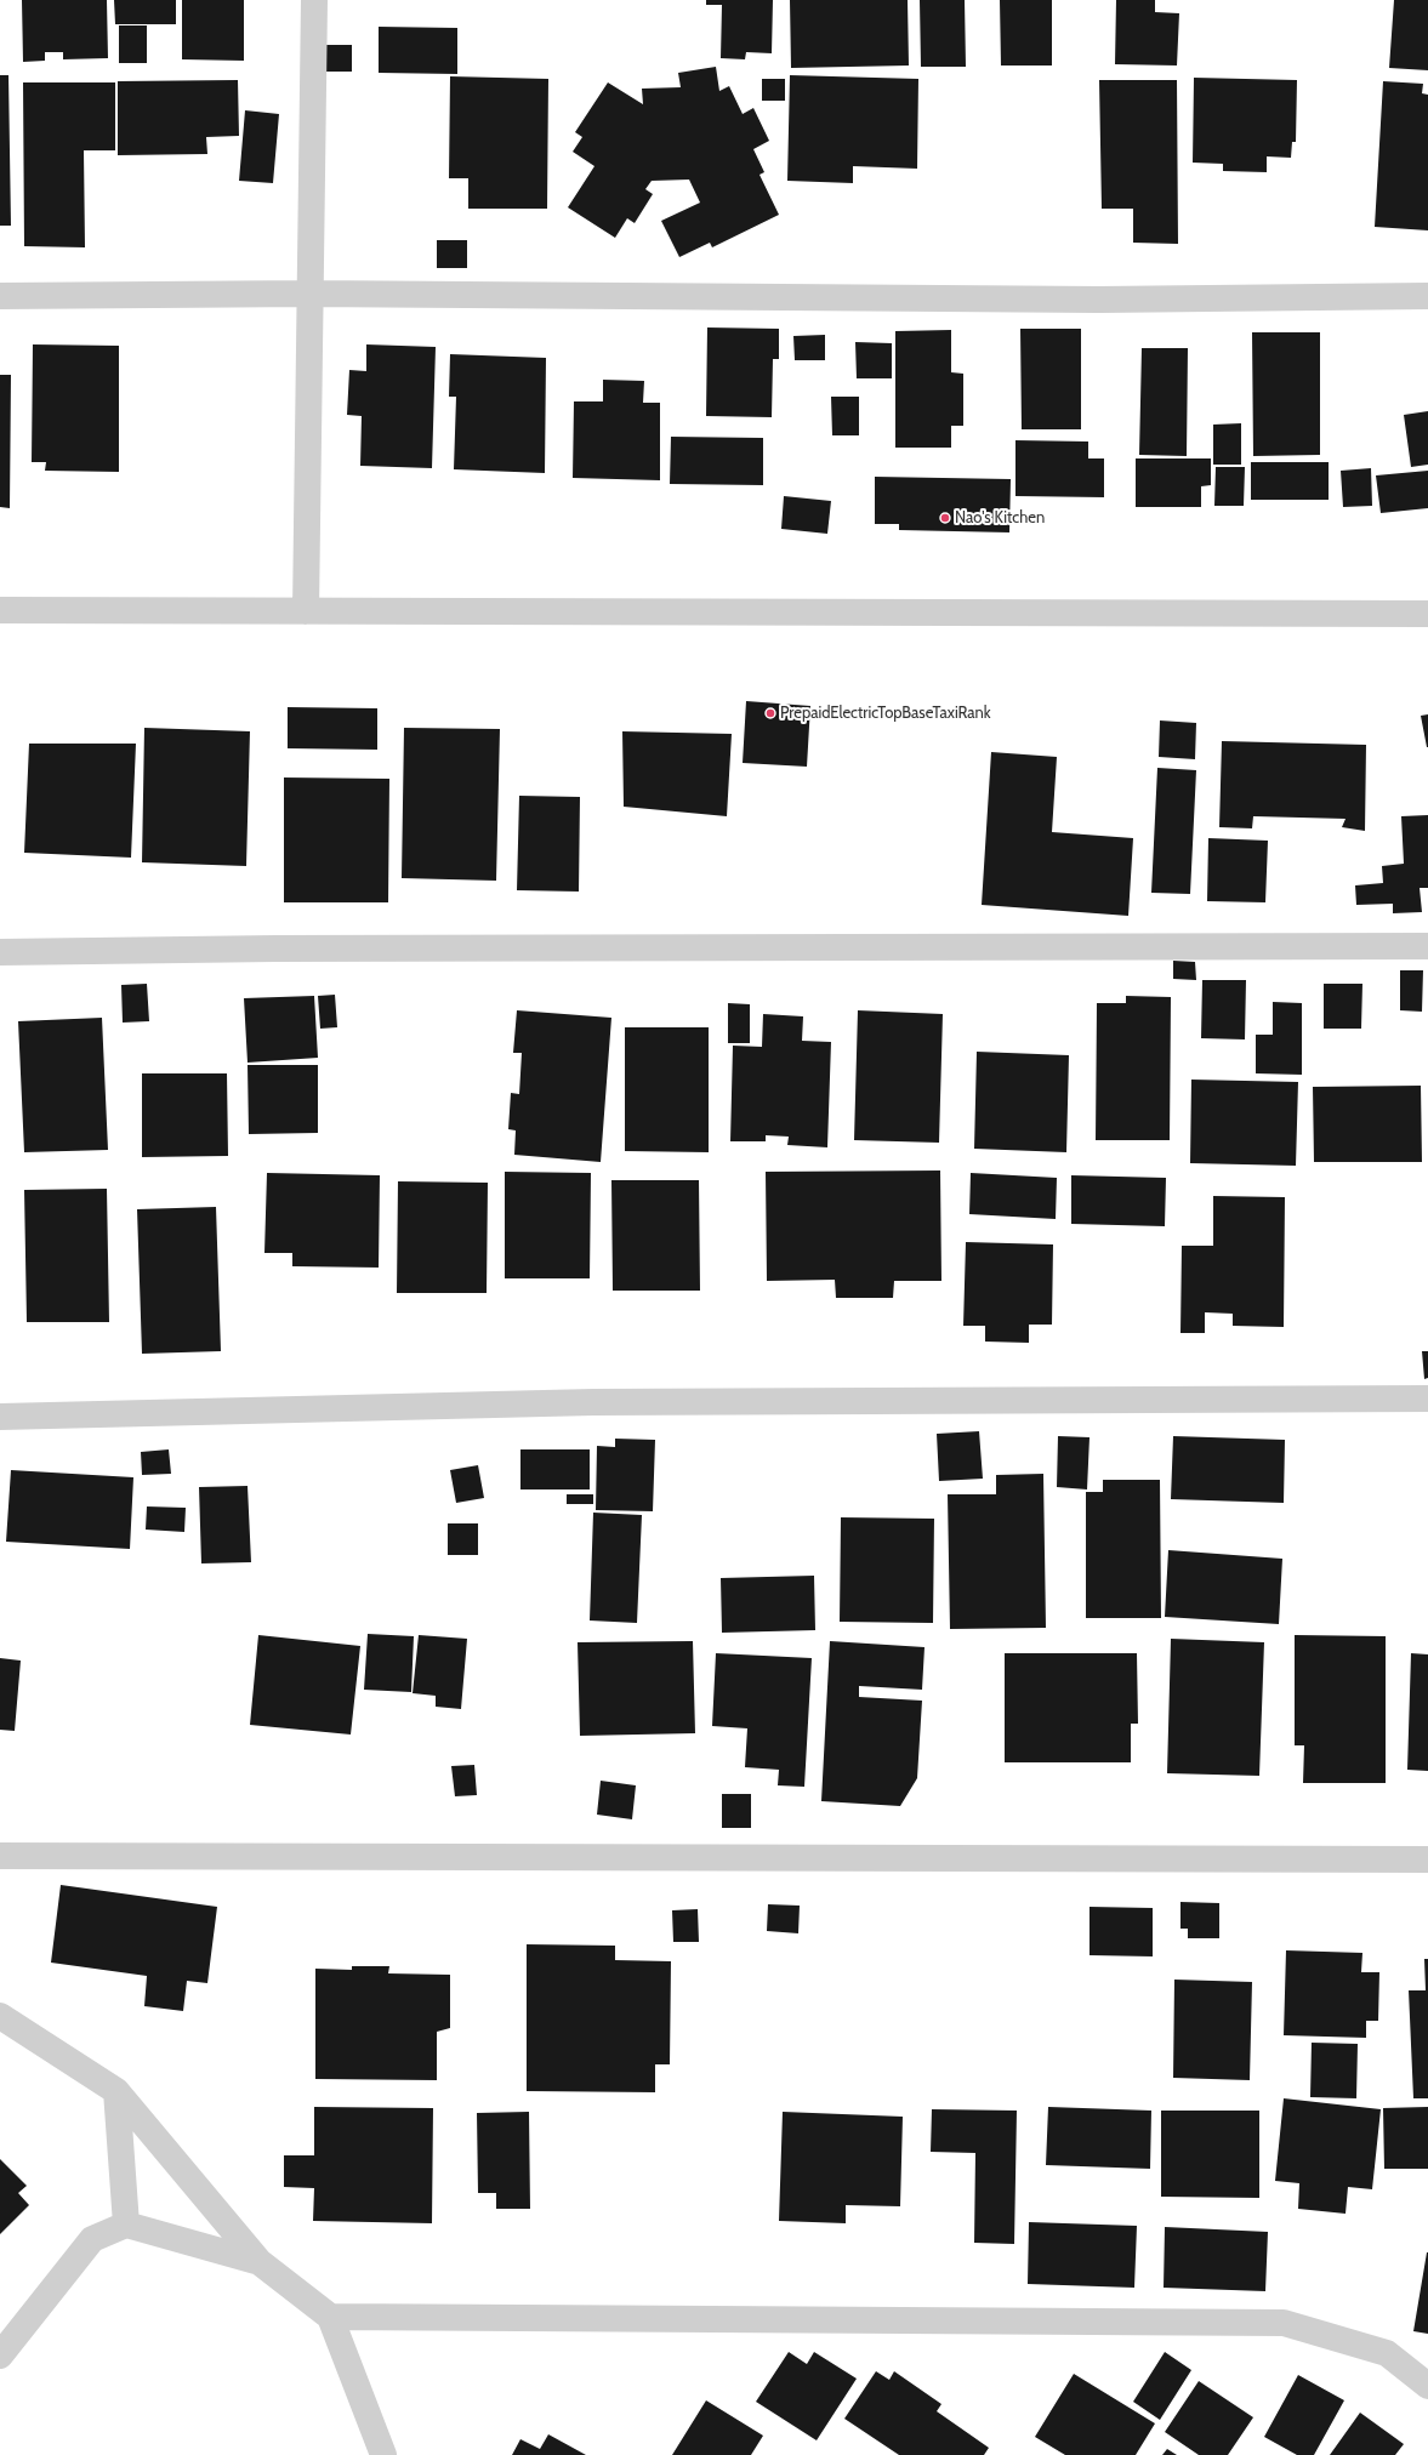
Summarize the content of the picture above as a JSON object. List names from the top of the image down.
{
  "places": ["Nao's Kitchen", "PrepaidElectricTopBaseTaxiRank"]
}
